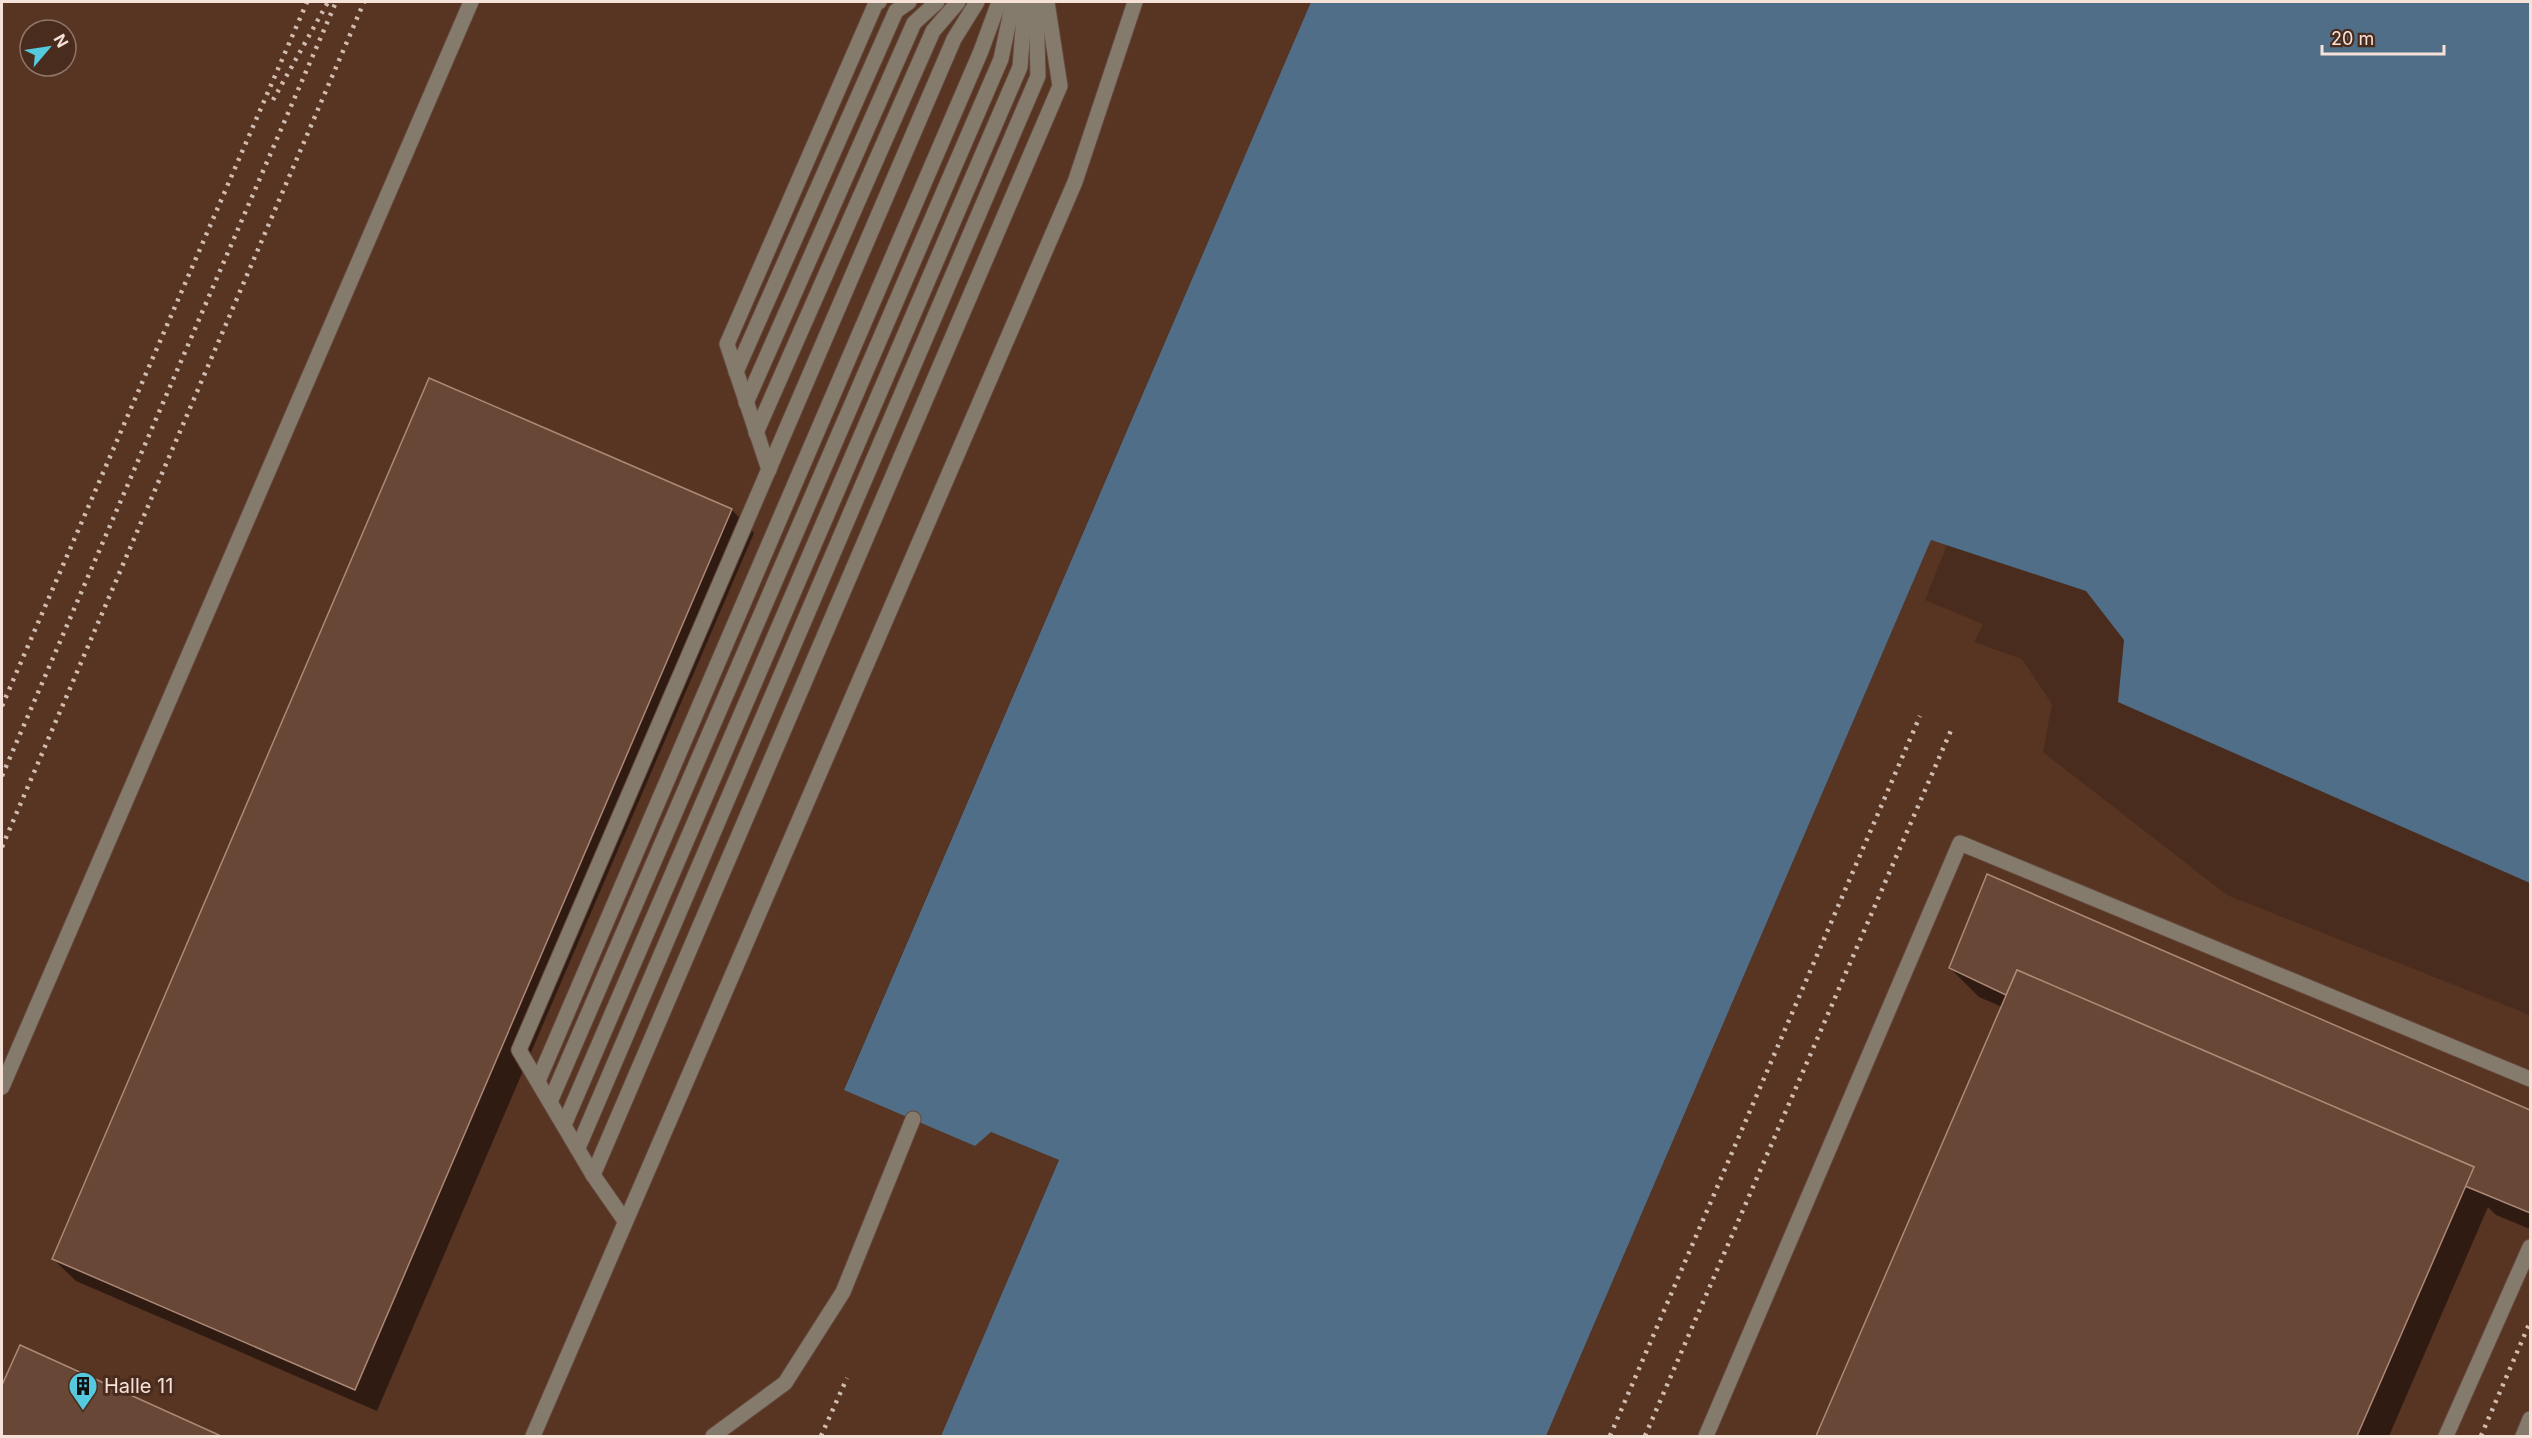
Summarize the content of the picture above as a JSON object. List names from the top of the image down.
{
  "places": {
    "building": ["Halle 11"]
  },
  "scale_bar": "20 m",
  "north": "top right"
}
